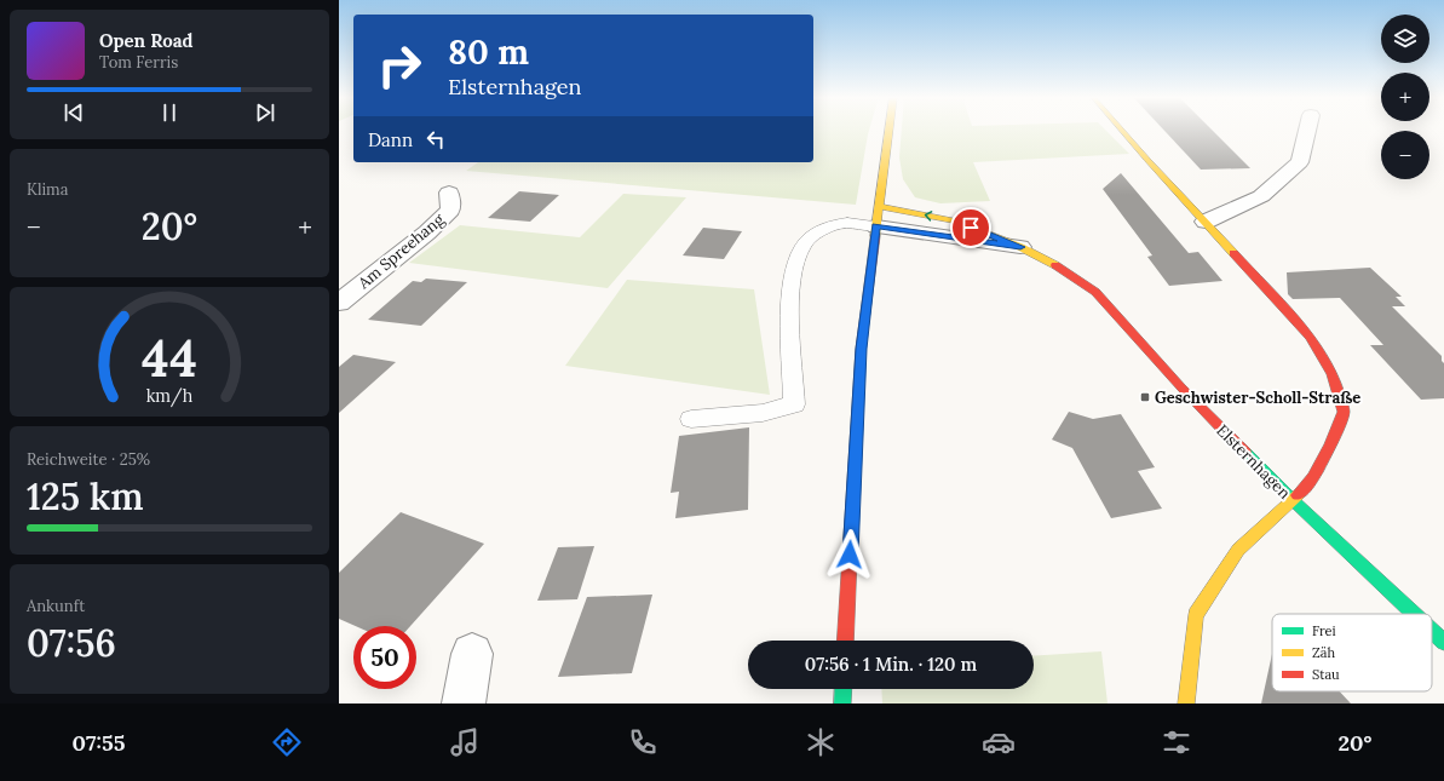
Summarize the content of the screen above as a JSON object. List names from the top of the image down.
{
  "streets": {
    "street": ["Am Spreehang", "Elsternhagen"]
  },
  "places": {
    "transit": ["Geschwister-Scholl-Straße"]
  },
  "legend": ["Frei", "Zäh", "Stau"],
  "page": {
    "map_buttons": ["+", "−"],
    "turn": ["80 m", "Elsternhagen"],
    "song": ["Open Road", "Tom Ferris"],
    "then": "Dann",
    "tile": [
      "Klima",
      ["Reichweite · 25%", "125 km"],
      ["Ankunft", "07:56"]
    ],
    "heat": ["−", "20°", "+"],
    "limit": "50",
    "trip": "07:56 · 1 Min. · 120 m",
    "tabs": ["07:55", "20°"],
    "gauge": ["44", "km/h"]
  }
}
